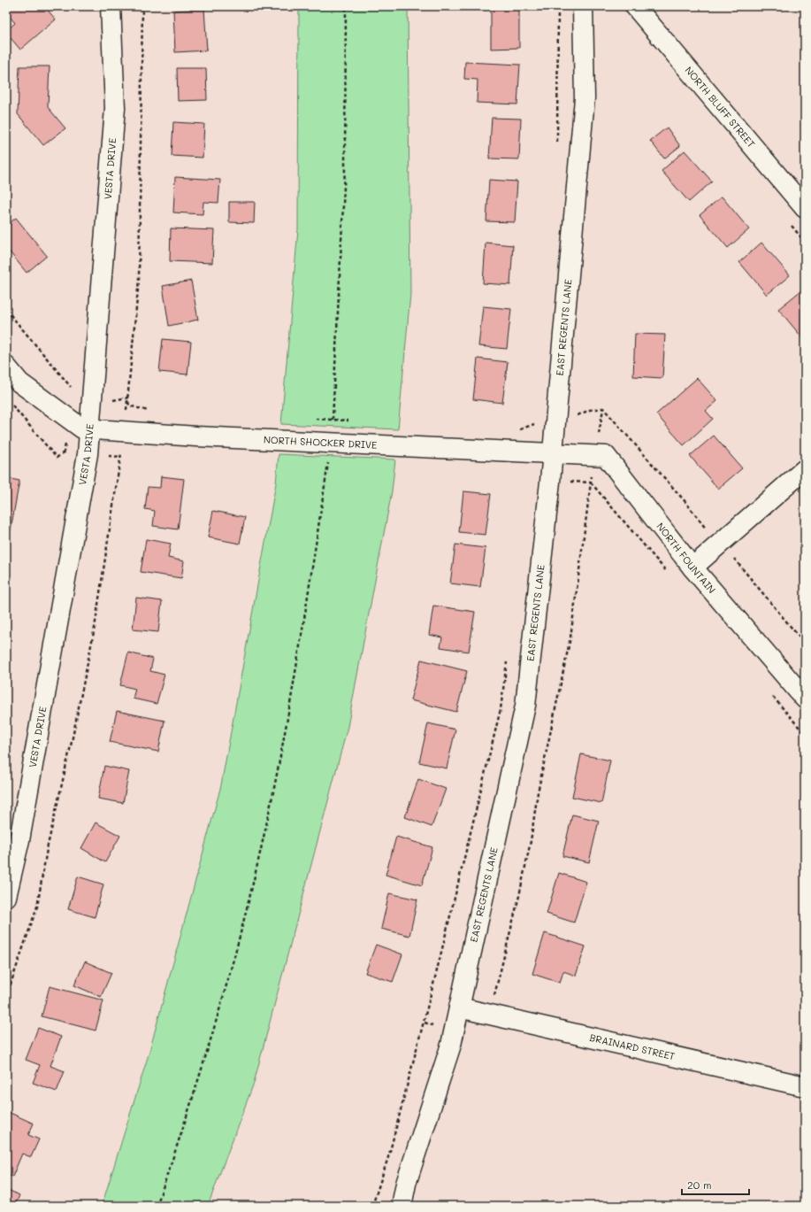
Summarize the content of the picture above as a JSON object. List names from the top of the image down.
{
  "streets": {
    "street": [
      "NORTH BLUFF STREET",
      "VESTA DRIVE",
      "EAST REGENTS LANE",
      "NORTH SHOCKER DRIVE",
      "NORTH FOUNTAIN",
      "BRAINARD STREET"
    ]
  },
  "crossings": [
    ["VESTA DRIVE", "NORTH SHOCKER DRIVE"],
    ["EAST REGENTS LANE", "NORTH SHOCKER DRIVE"],
    ["EAST REGENTS LANE", "NORTH FOUNTAIN"],
    ["EAST REGENTS LANE", "BRAINARD STREET"],
    ["NORTH SHOCKER DRIVE", "NORTH FOUNTAIN"]
  ],
  "scale_bar": "20 m"
}
